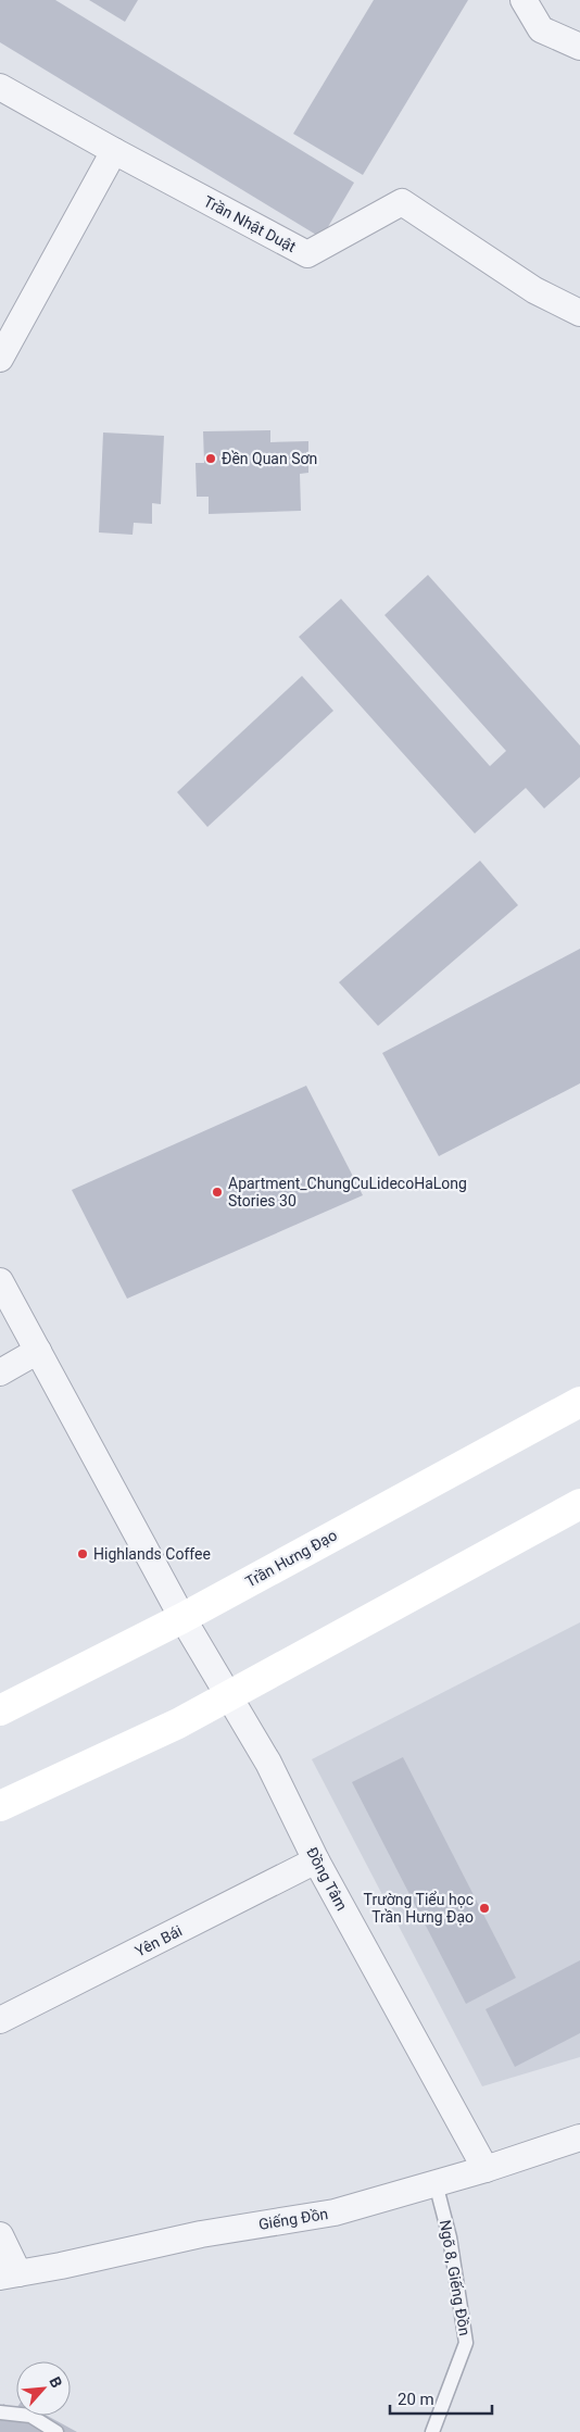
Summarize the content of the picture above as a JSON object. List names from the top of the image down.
{
  "streets": {
    "main road": ["Trần Hưng Đạo"],
    "street": [
      "Trần Nhật Duật",
      "Đồng Tâm",
      "Yên Bái",
      "Giếng Đồn"
    ],
    "lane": ["Ngõ 8, Giếng Đồn"]
  },
  "crossings": [
    ["Trần Hưng Đạo", "Đồng Tâm"],
    ["Đồng Tâm", "Yên Bái"],
    ["Đồng Tâm", "Giếng Đồn"],
    ["Giếng Đồn", "Ngõ 8, Giếng Đồn"]
  ],
  "places": [
    "Đền Quan Sơn",
    "Apartment_ChungCuLidecoHaLong Stories 30",
    "Highlands Coffee",
    "Trường Tiểu học Trần Hưng Đạo"
  ],
  "scale_bar": "20 m",
  "north": "top right"
}
